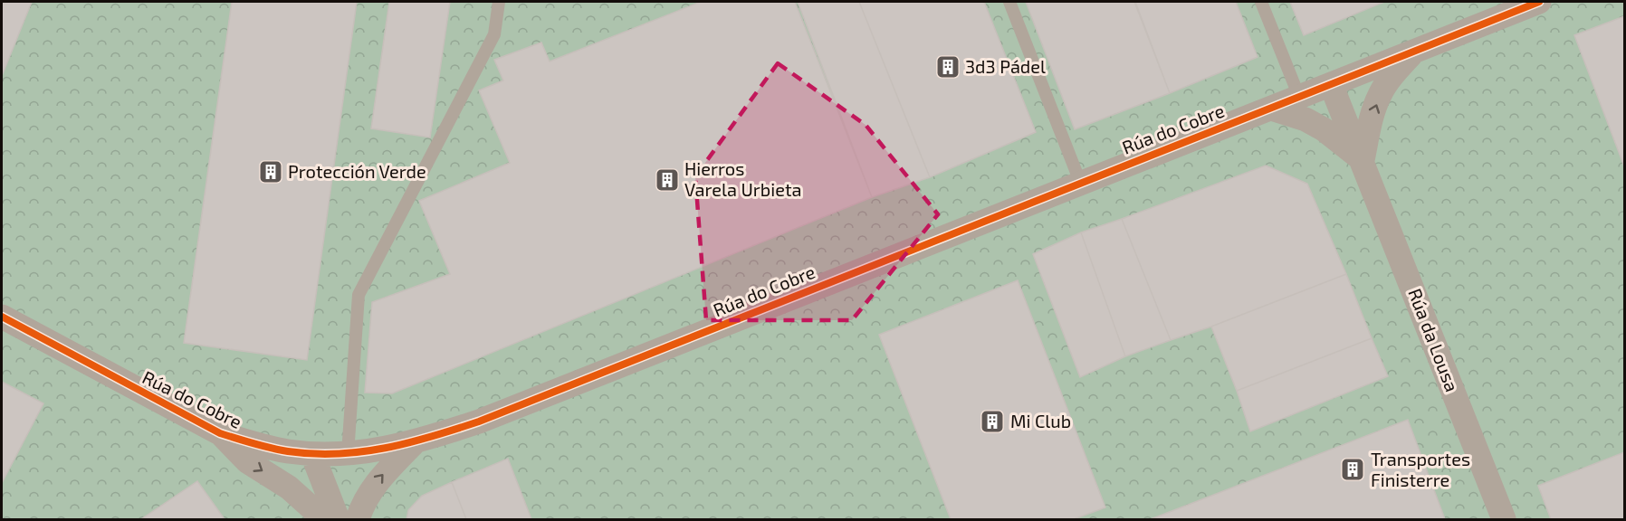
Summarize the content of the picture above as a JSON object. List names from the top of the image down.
{
  "streets": {
    "street": ["Rúa do Cobre", "Rúa da Lousa"]
  },
  "crossings": [
    ["Rúa do Cobre", "Rúa da Lousa"]
  ],
  "places": {
    "building": [
      "3d3 Pádel",
      "Protección Verde",
      "Hierros Varela Urbieta",
      "Mi Club",
      "Transportes Finisterre"
    ]
  }
}
